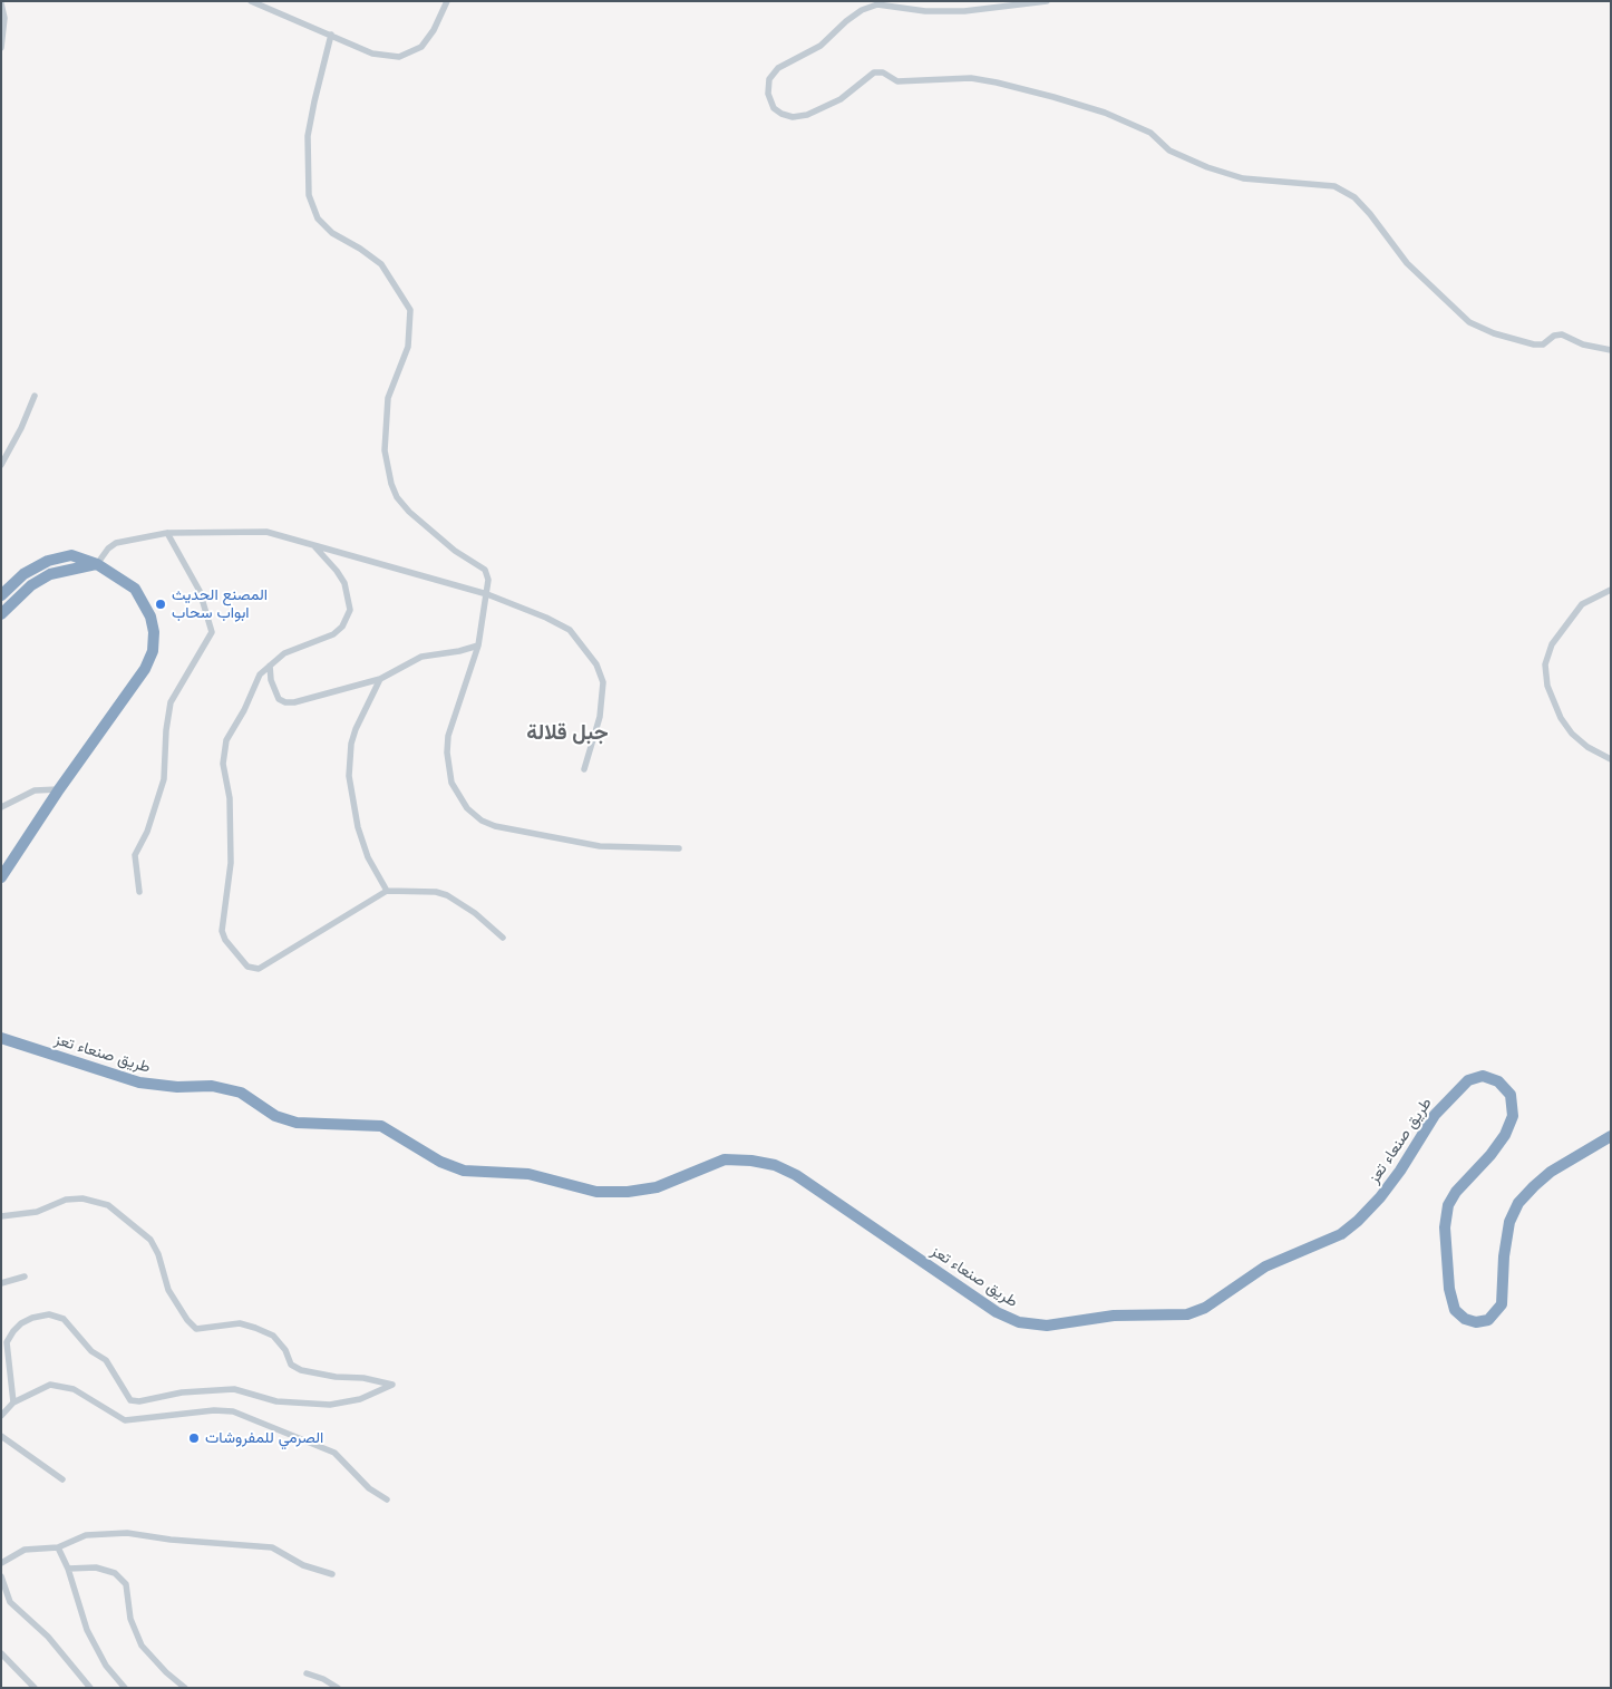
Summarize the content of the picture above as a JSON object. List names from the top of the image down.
{
  "streets": {
    "highway": ["طريق صنعاء تعز"]
  },
  "districts": ["جبل قلالة"],
  "places": ["المصنع الحديث ابواب سحاب", "الصرمي للمفروشات"]
}
